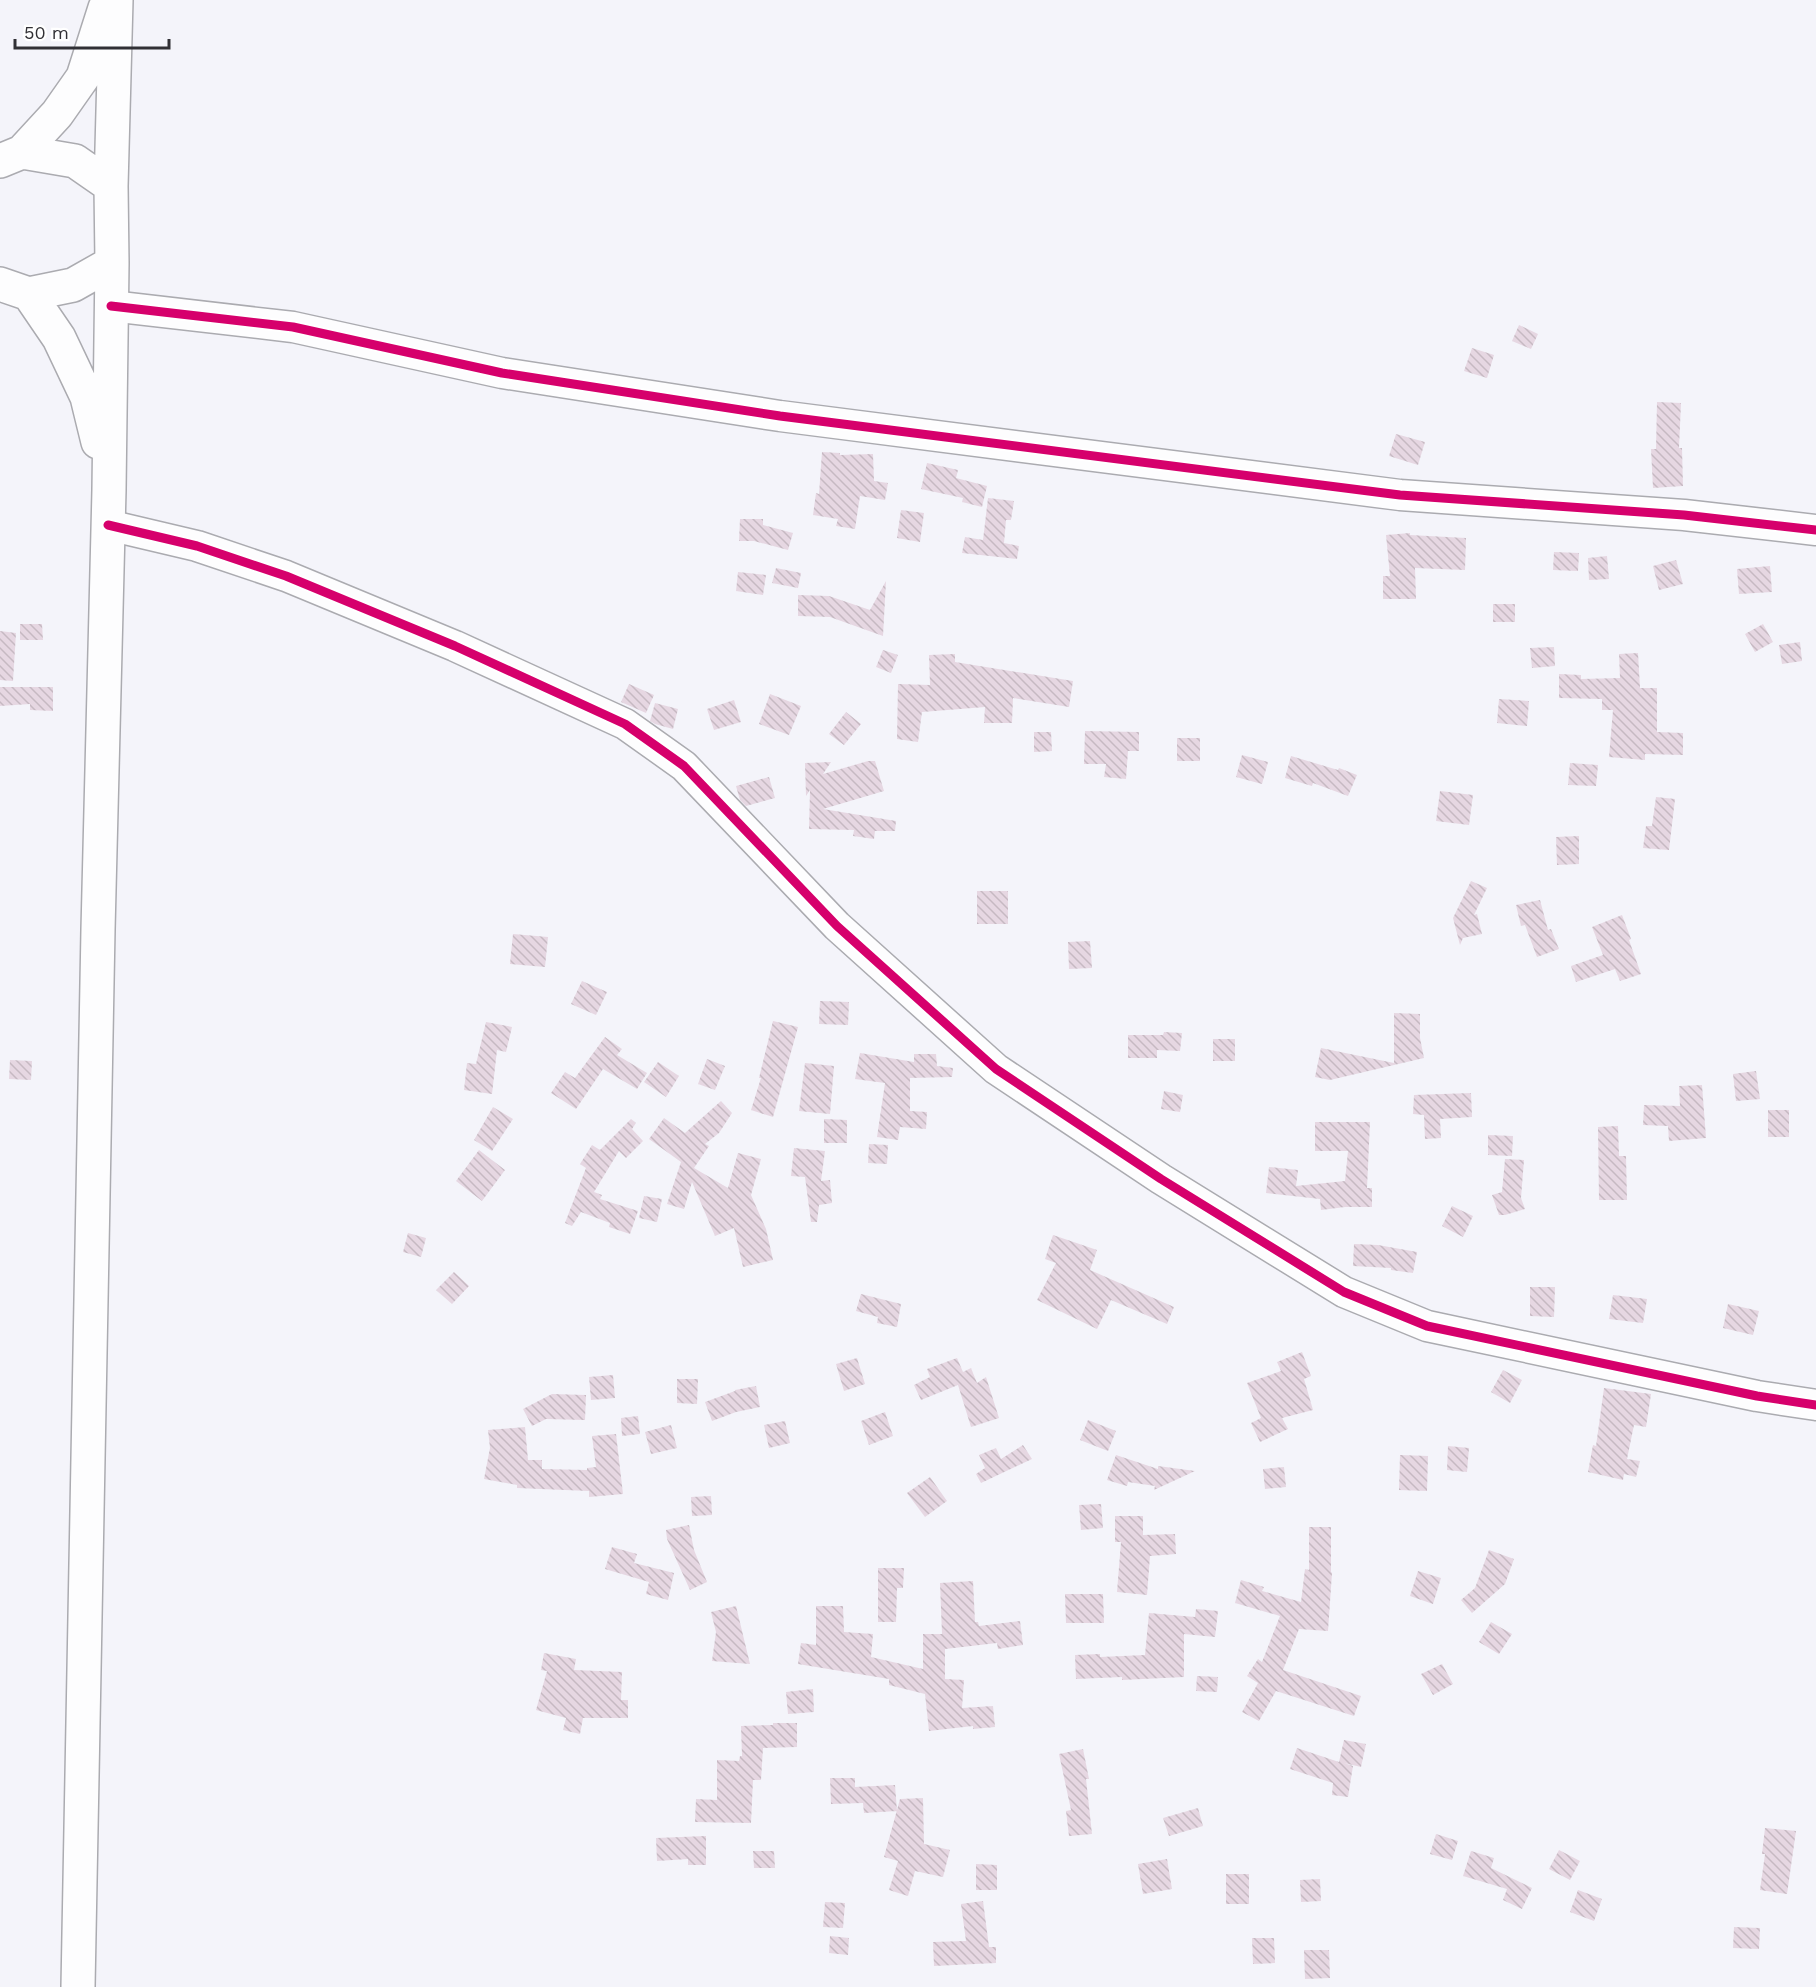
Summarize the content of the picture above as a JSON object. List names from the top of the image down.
{
  "scale_bar": "50 m"
}
